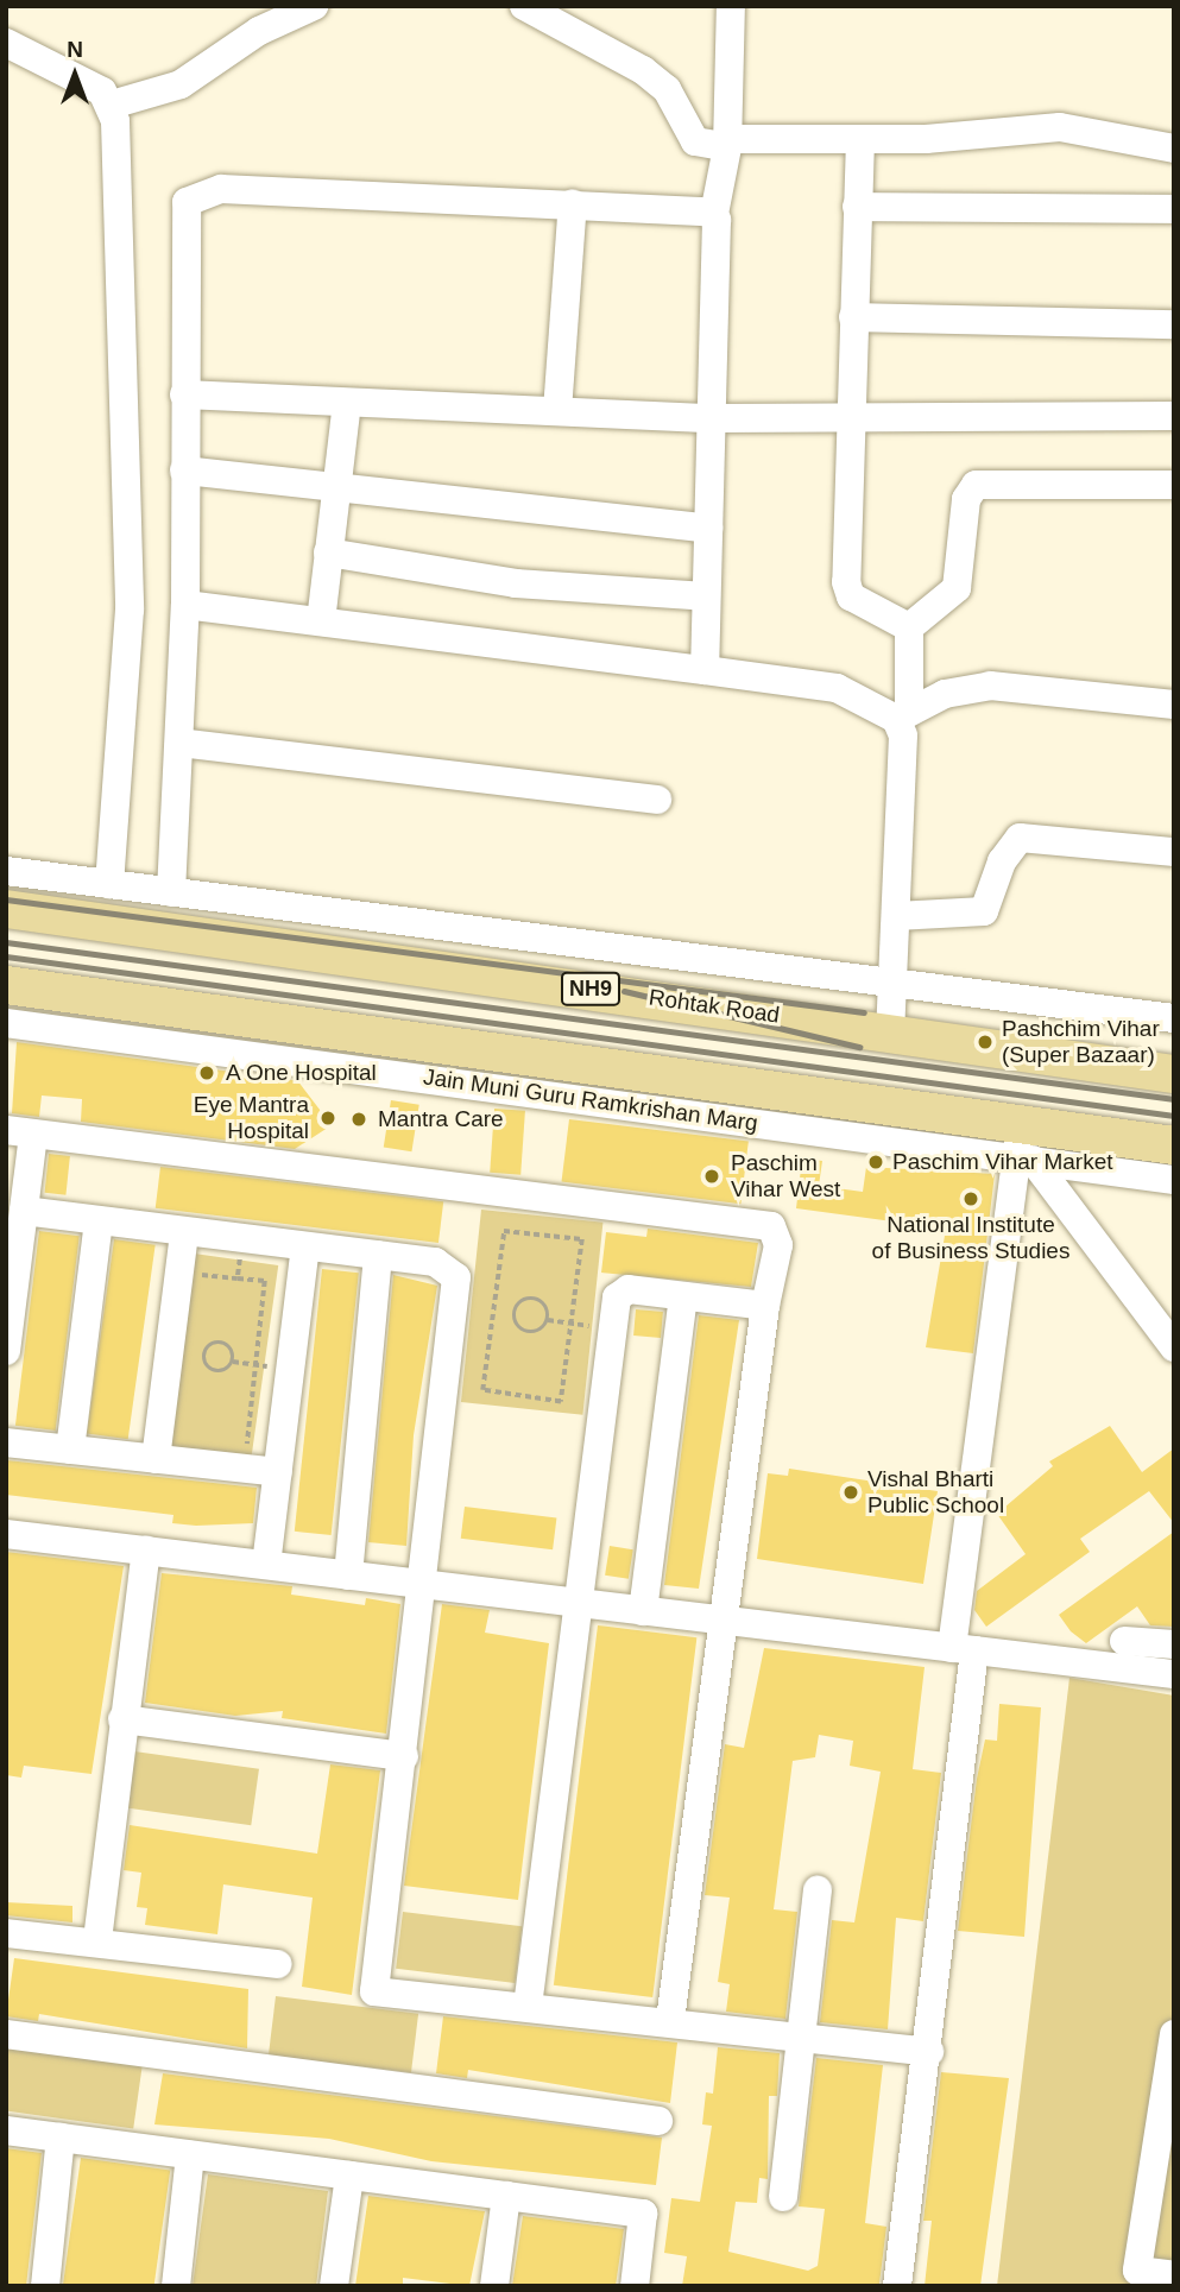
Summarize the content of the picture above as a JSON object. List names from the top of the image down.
{
  "streets": {
    "main road": ["NH9", "Rohtak Road"],
    "street": ["Jain Muni Guru Ramkrishan Marg"]
  },
  "places": [
    "Pashchim Vihar (Super Bazaar)",
    "A One Hospital",
    "Eye Mantra Hospital",
    "Mantra Care",
    "Paschim Vihar Market",
    "Paschim Vihar West",
    "National Institute of Business Studies",
    "Vishal Bharti Public School"
  ],
  "north": "top"
}
